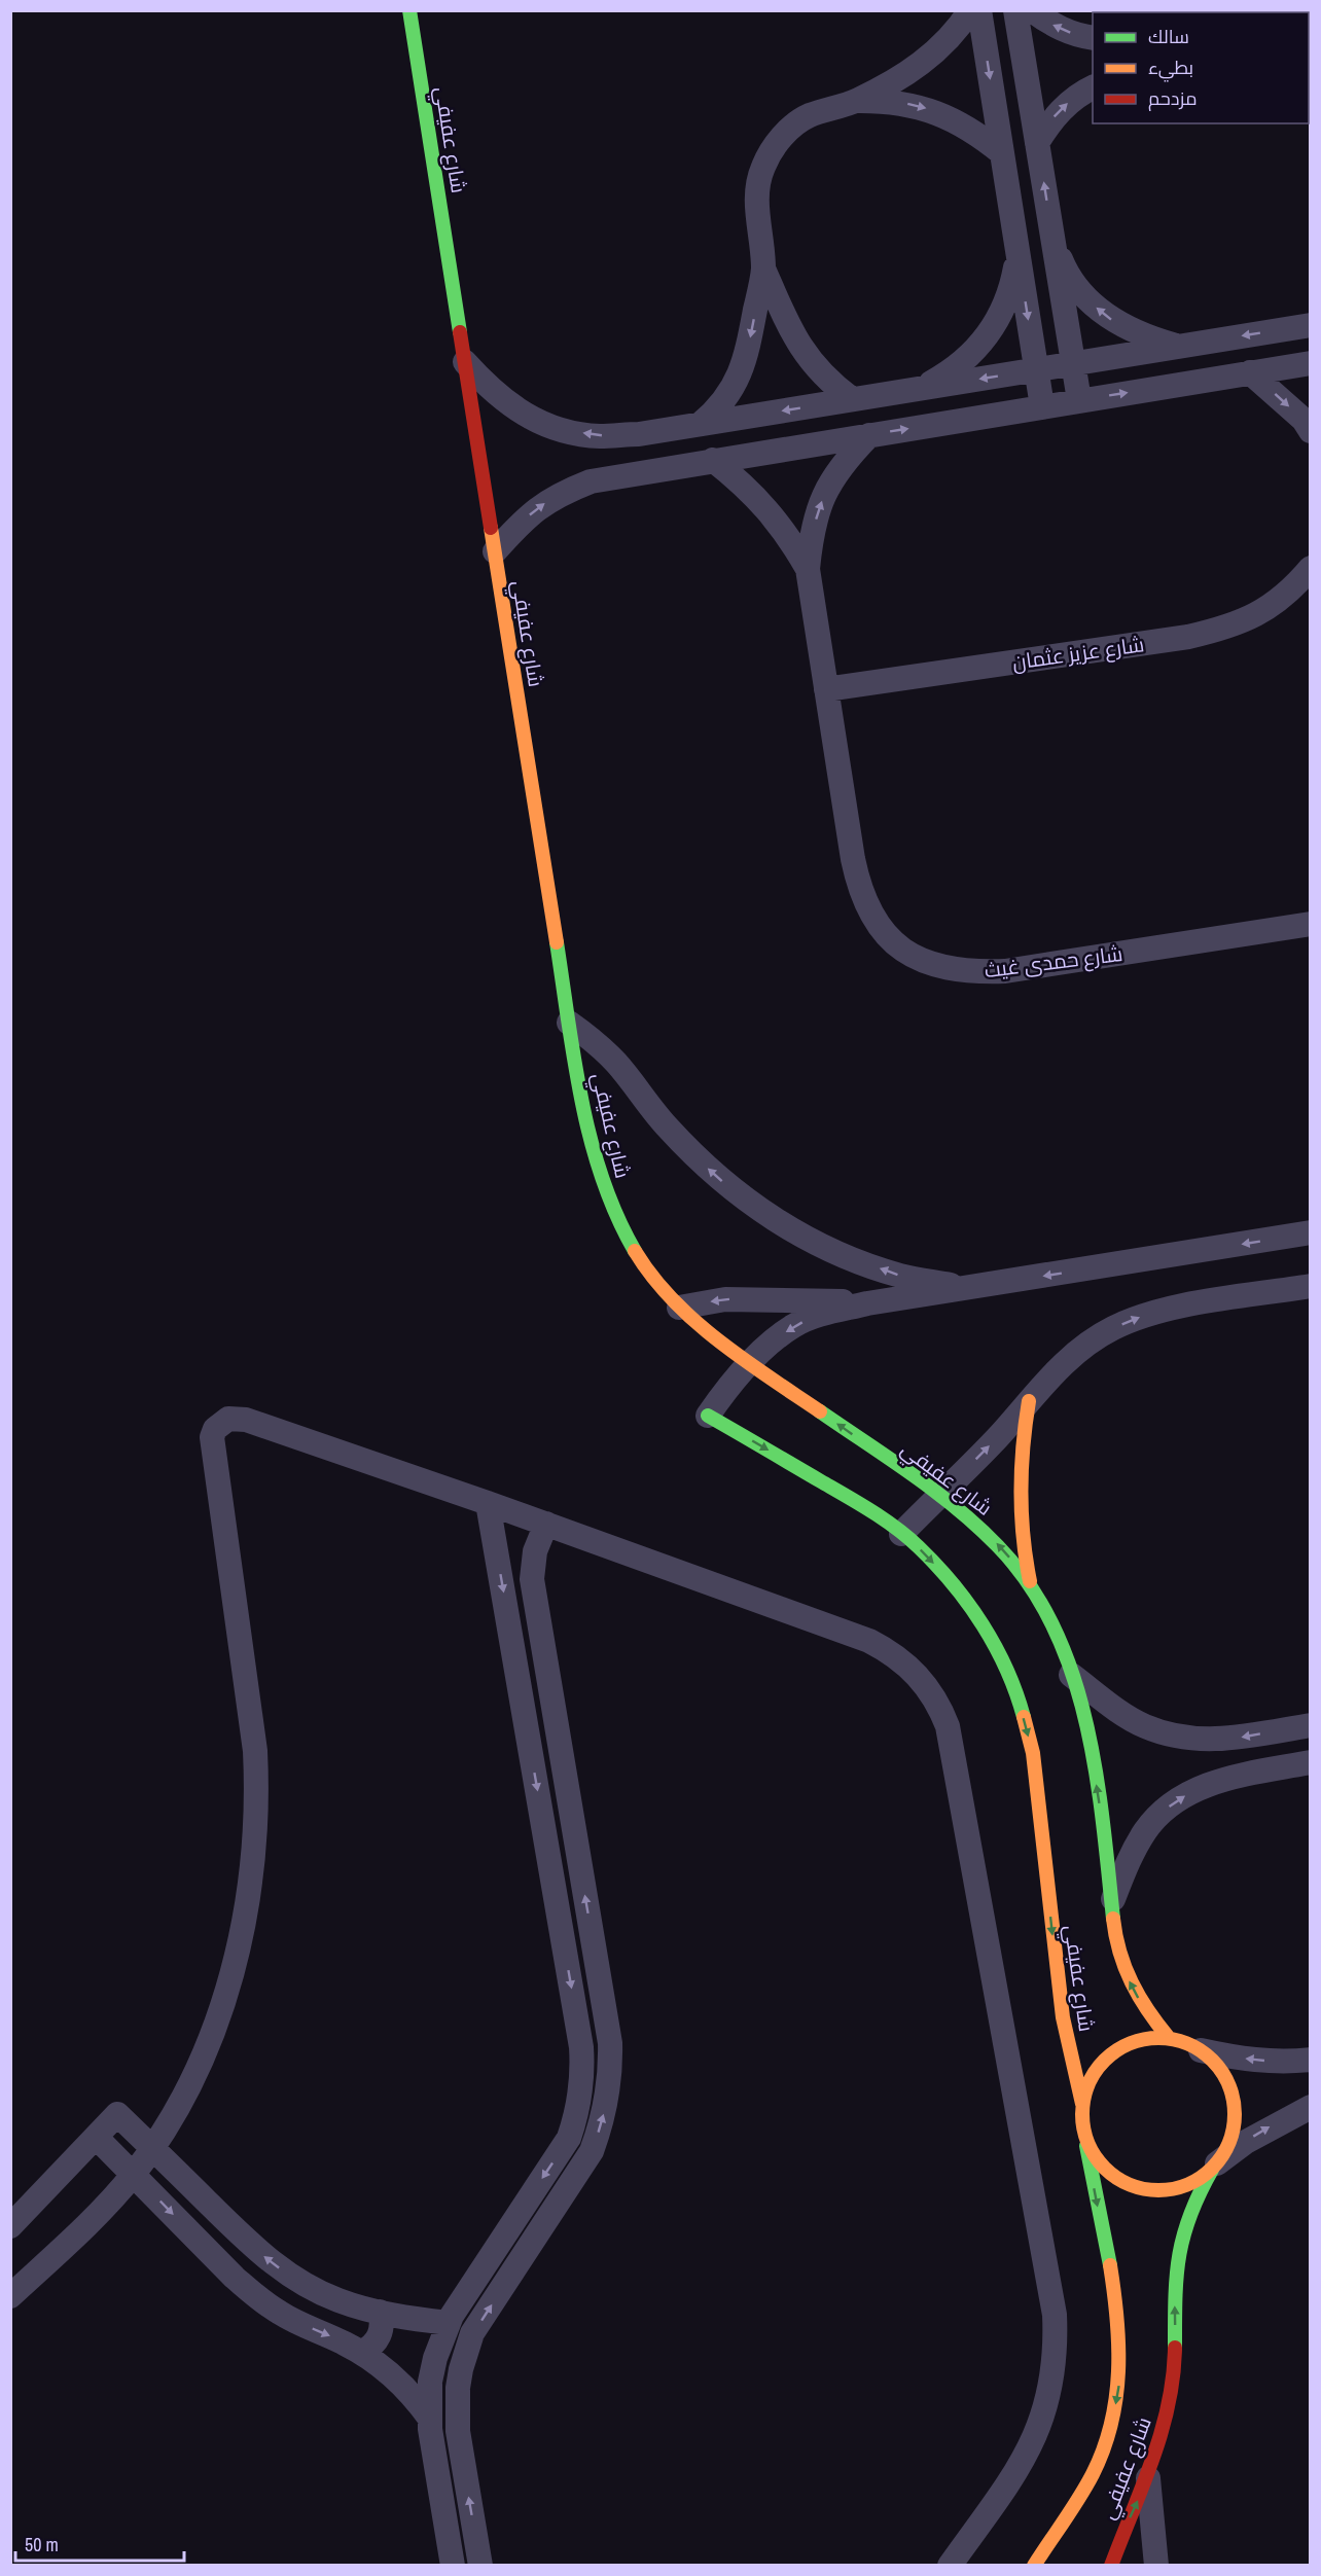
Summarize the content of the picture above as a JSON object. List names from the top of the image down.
{
  "streets": {
    "street": ["شارع عفيفي", "شارع عزيز عثمان", "شارع حمدى غيث"]
  },
  "crossings": [
    ["شارع عزيز عثمان", "شارع حمدى غيث"]
  ],
  "legend": ["سالك", "بطيء", "مزدحم"],
  "scale_bar": "50 m"
}
